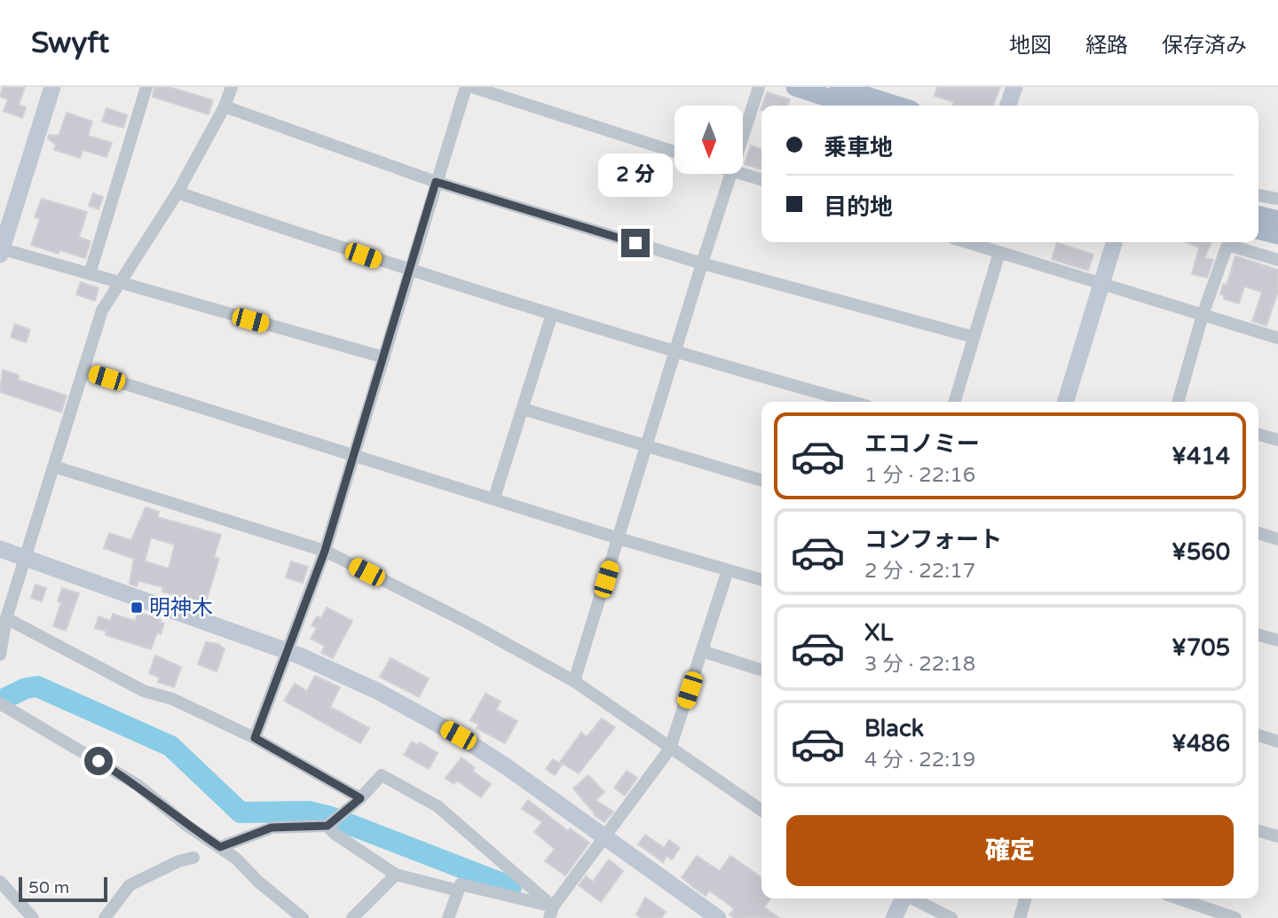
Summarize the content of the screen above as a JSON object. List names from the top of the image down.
{
  "places": {
    "transit": ["明神木"]
  },
  "scale_bar": "50 m",
  "north": "bottom",
  "page": {
    "header": "Swyft",
    "nav": ["地図", "経路", "保存済み"],
    "banner": ["乗車地", "目的地"],
    "bubble": "2 分",
    "list": [
      {
        "name": "エコノミー",
        "note": "1 分 · 22:16",
        "value": "¥414"
      },
      {
        "name": "コンフォート",
        "note": "2 分 · 22:17",
        "value": "¥560"
      },
      {
        "name": "XL",
        "note": "3 分 · 22:18",
        "value": "¥705"
      },
      {
        "name": "Black",
        "note": "4 分 · 22:19",
        "value": "¥486"
      }
    ],
    "buttons": "確定",
    "scale": "50 m"
  }
}
